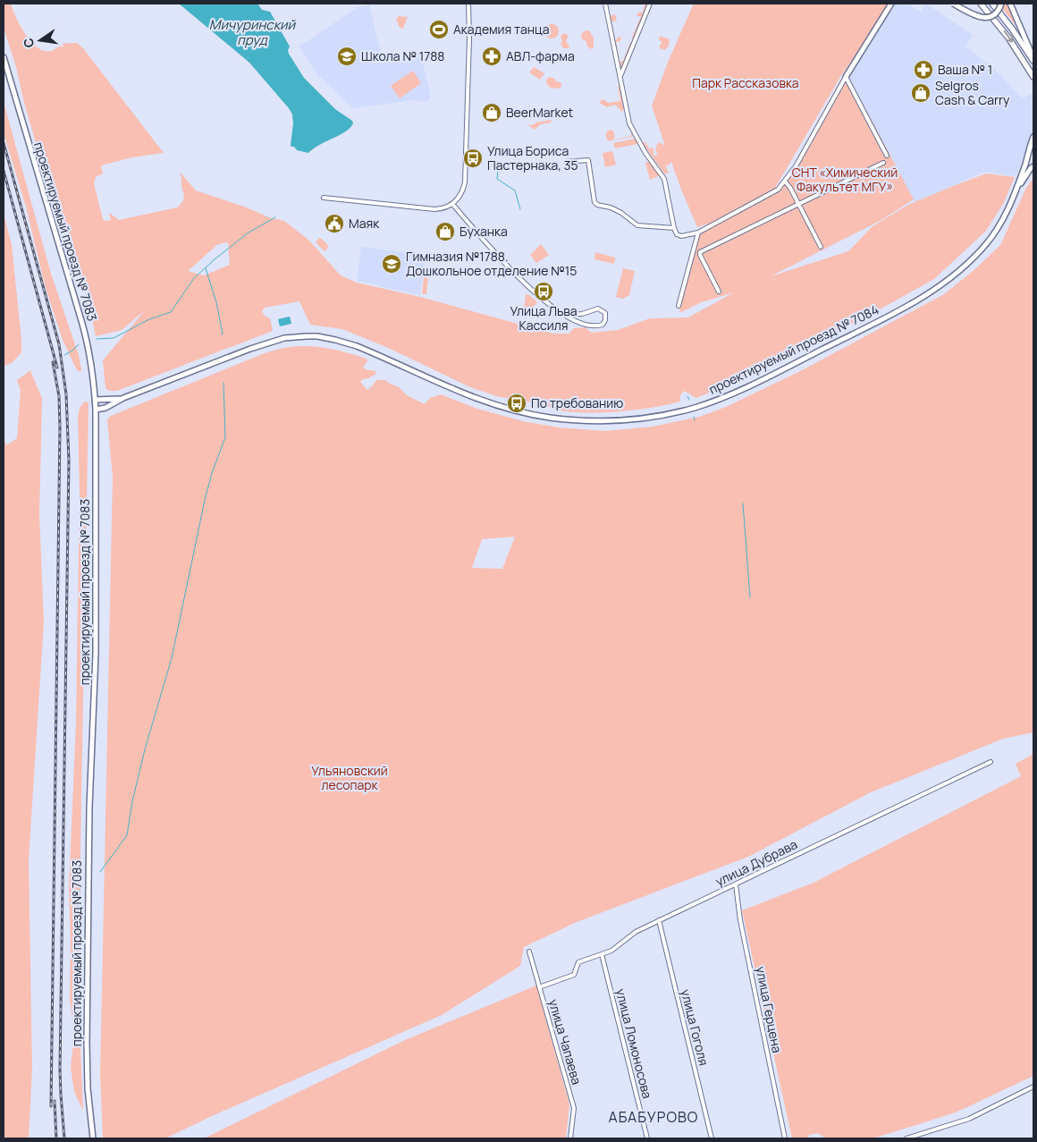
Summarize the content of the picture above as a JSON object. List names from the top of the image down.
{
  "streets": {
    "street": [
      "проектируемый проезд № 7083",
      "проектируемый проезд № 7084",
      "улица Дубрава",
      "улица Герцена",
      "улица Гоголя",
      "улица Чапаева",
      "улица Ломоносова"
    ]
  },
  "crossings": [
    ["проектируемый проезд № 7083", "проектируемый проезд № 7084"],
    ["улица Дубрава", "улица Герцена"],
    ["улица Дубрава", "улица Гоголя"],
    ["улица Дубрава", "улица Чапаева"],
    ["улица Дубрава", "улица Ломоносова"]
  ],
  "districts": ["АБАБУРОВО"],
  "water": ["Мичуринский пруд"],
  "parks": ["Парк Рассказовка", "СНТ «Химический Факультет МГУ»", "Ульяновский лесопарк"],
  "places": {
    "sports": ["Академия танца"],
    "school or university": ["Школа № 1788", "Гимназия №1788. Дошкольное отделение №15"],
    "pharmacy": ["АВЛ-фарма", "Ваша № 1"],
    "shop": ["Selgros Cash & Carry", "BeerMarket", "Буханка"],
    "bus stop": ["Улица Бориса Пастернака, 35", "Улица Льва Кассиля", "По требованию"],
    "public building": ["Маяк"]
  },
  "north": "left"
}
